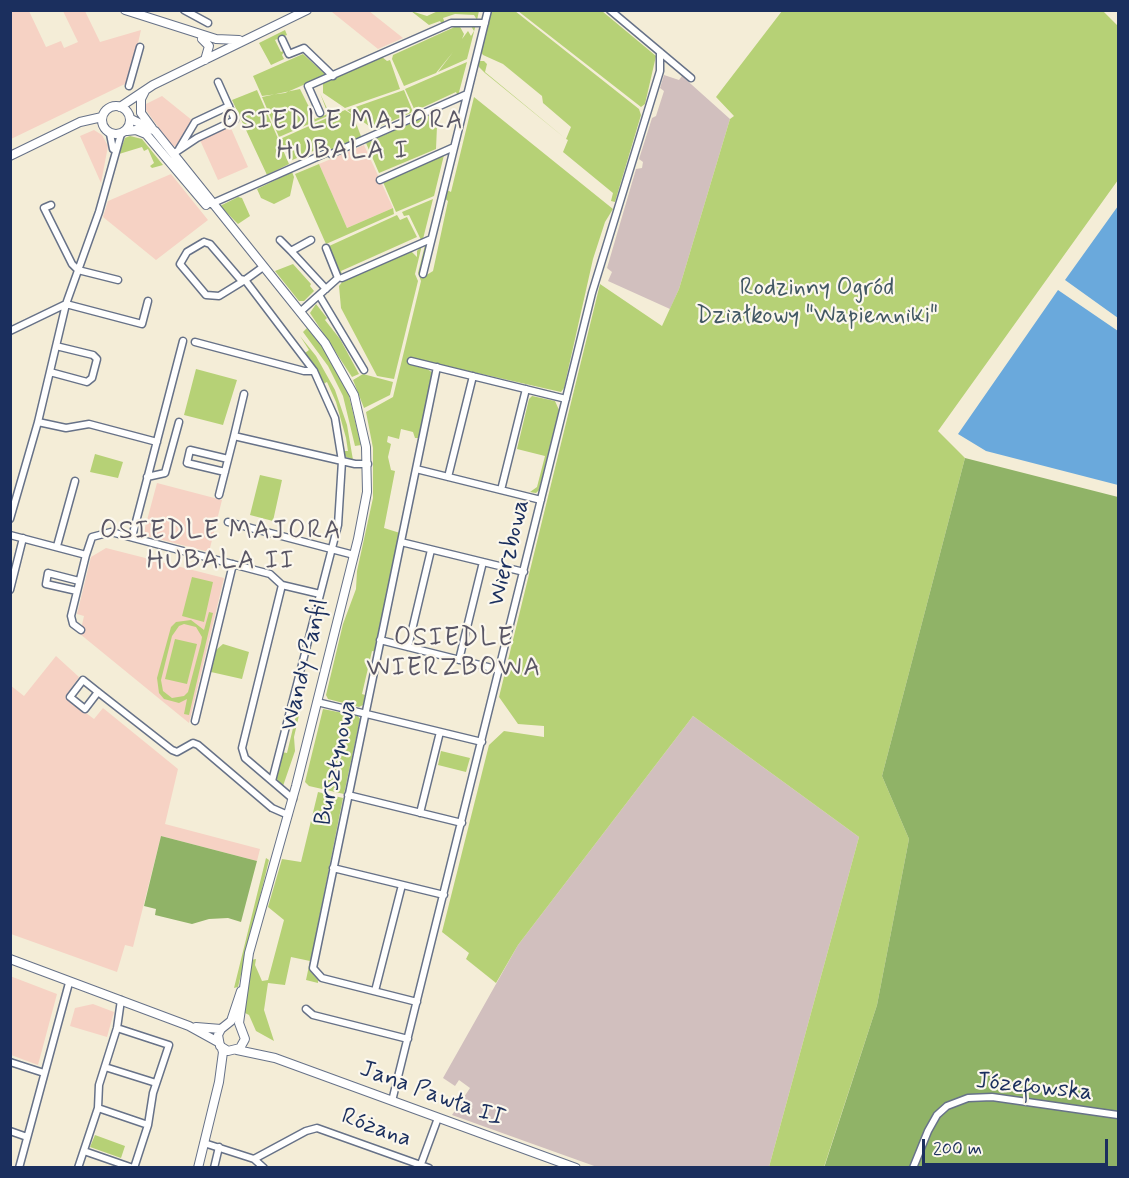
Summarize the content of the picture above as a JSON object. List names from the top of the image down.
{
  "streets": {
    "street": [
      "Wierzbowa",
      "Wandy Panfil",
      "Bursztynowa",
      "Józefowska",
      "Jana Pawła II",
      "Różana"
    ]
  },
  "crossings": [
    ["Wierzbowa", "Jana Pawła II"],
    ["Wandy Panfil", "Jana Pawła II"],
    ["Jana Pawła II", "Różana"]
  ],
  "districts": ["OSIEDLE MAJORA HUBALA I", "OSIEDLE MAJORA HUBALA II", "OSIEDLE WIERZBOWA"],
  "parks": ["Rodzinny Ogród Działkowy \"Wapienniki\""],
  "scale_bar": "200 m"
}
